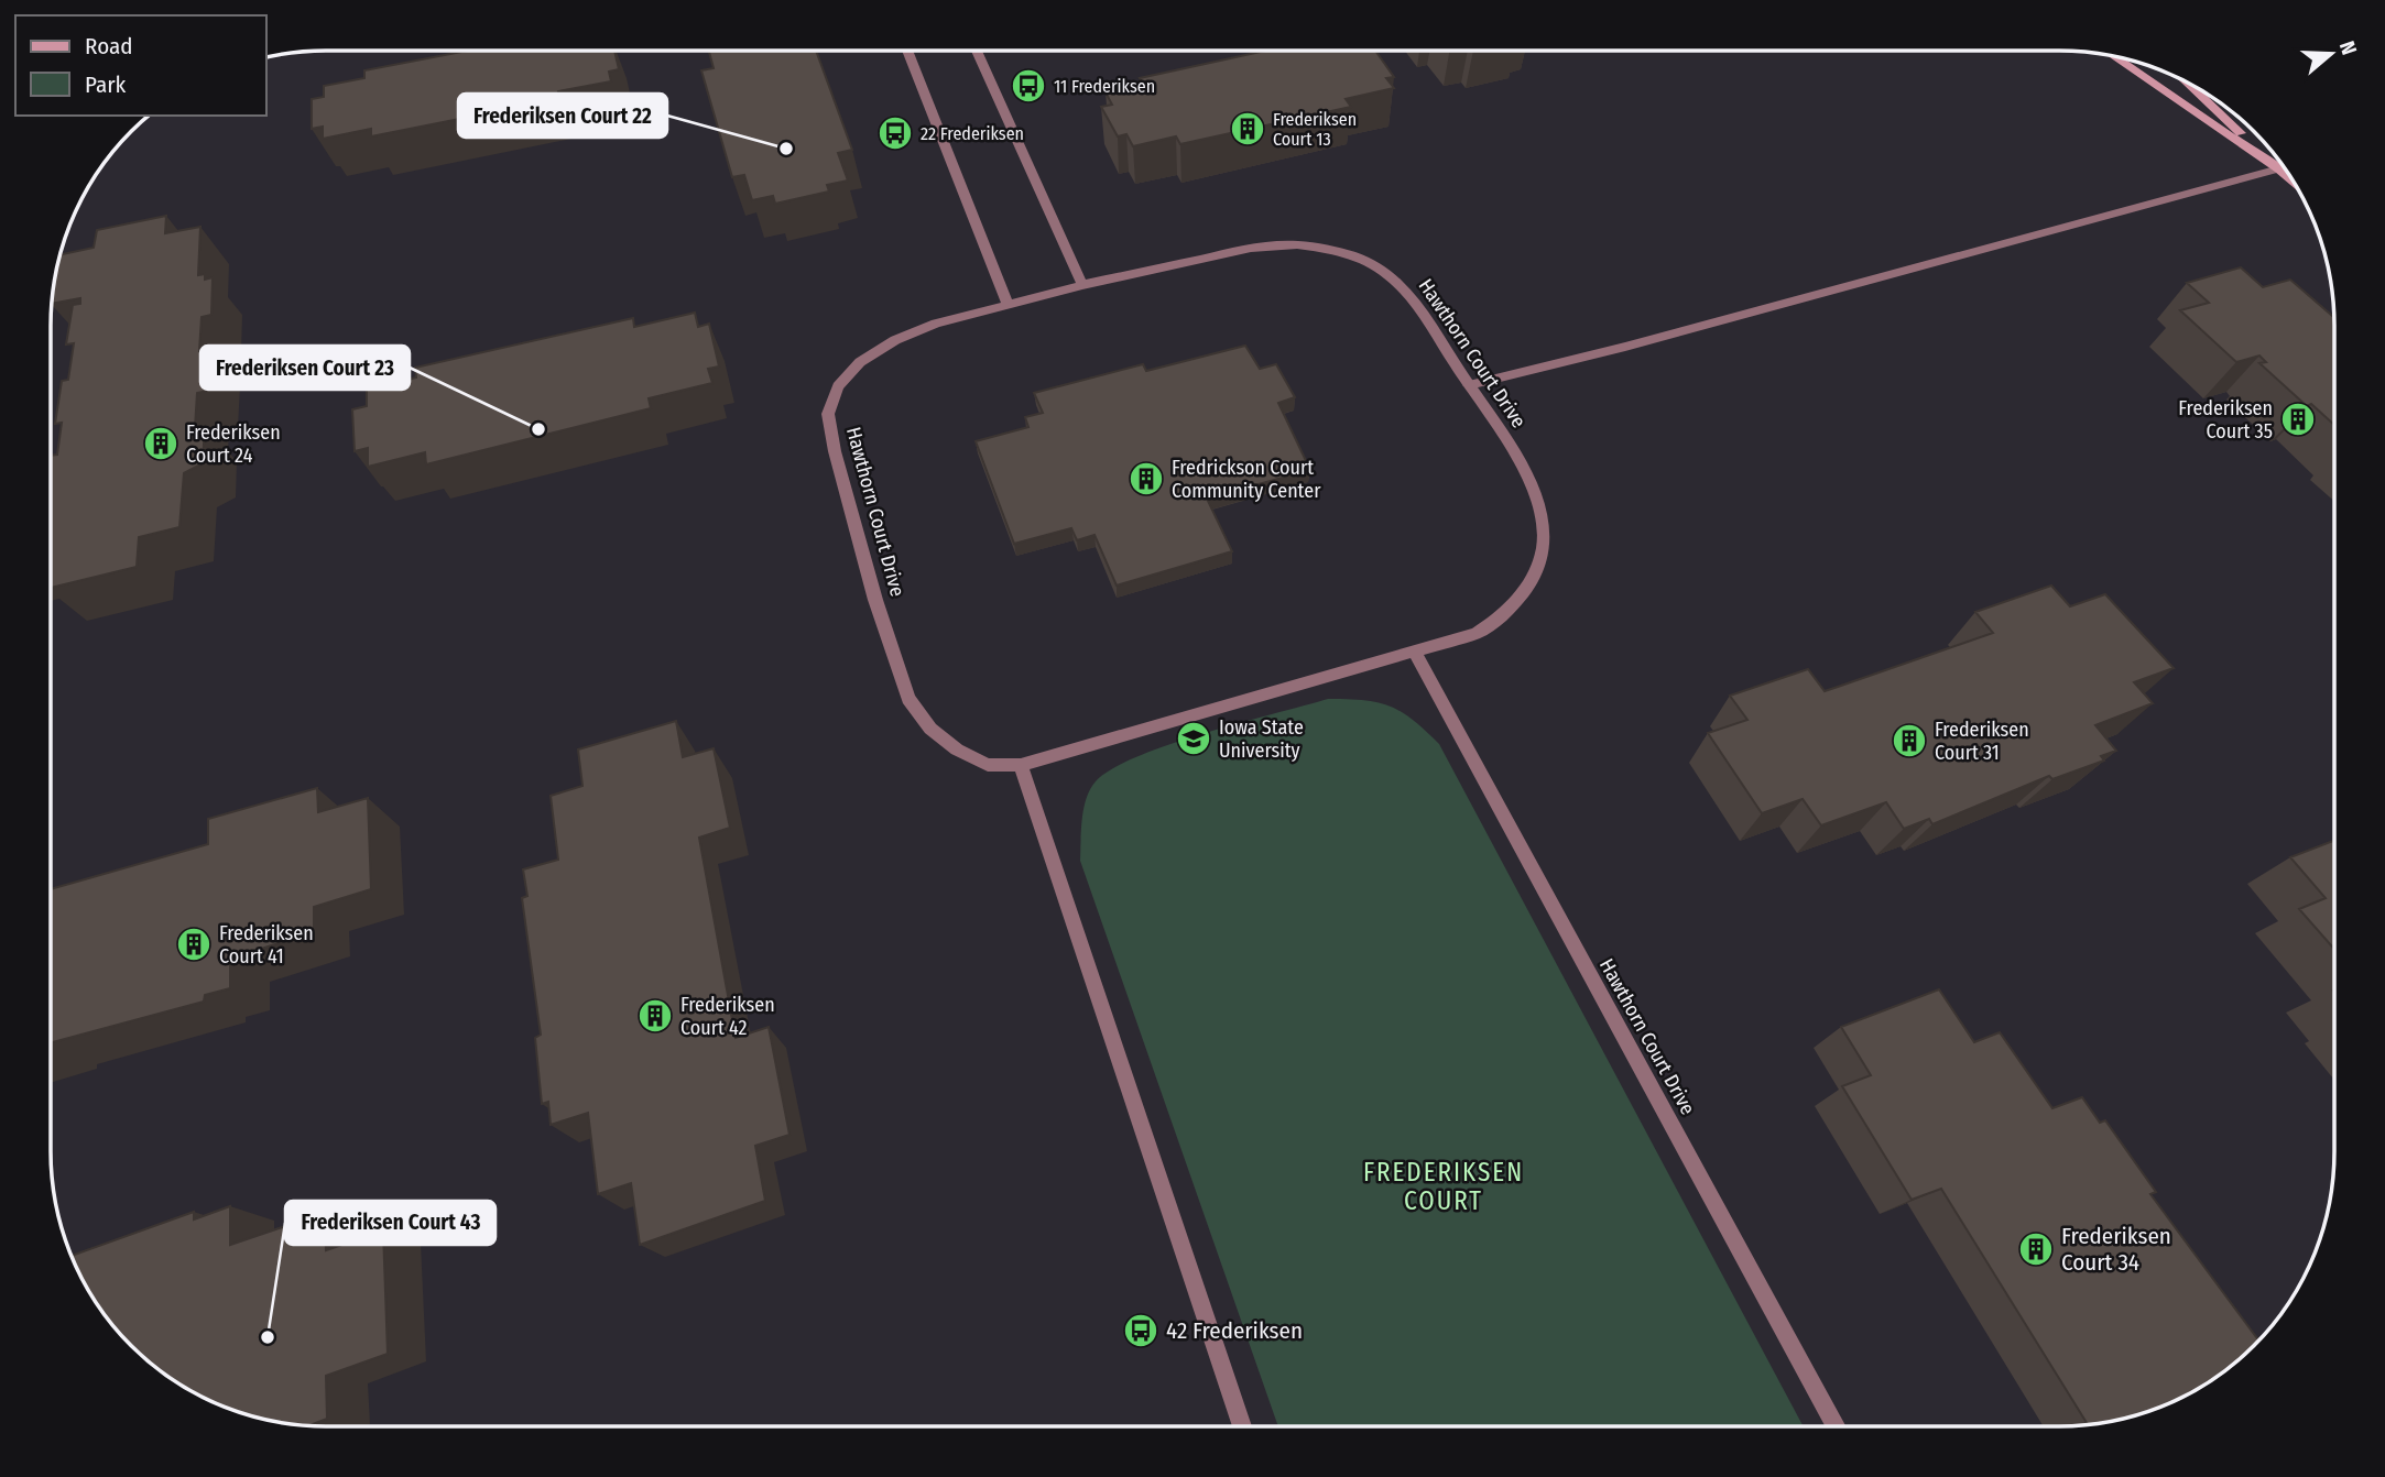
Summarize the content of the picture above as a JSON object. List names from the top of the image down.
{
  "streets": {
    "street": ["Hawthorn Court Drive"]
  },
  "districts": ["FREDERIKSEN COURT"],
  "places": {
    "bus stop": ["11 Frederiksen", "22 Frederiksen", "42 Frederiksen"],
    "building": [
      "Frederiksen Court 13",
      "Frederiksen Court 35",
      "Frederiksen Court 24",
      "Fredrickson Court Community Center",
      "Frederiksen Court 31",
      "Frederiksen Court 41",
      "Frederiksen Court 42",
      "Frederiksen Court 34"
    ],
    "other": ["Frederiksen Court 22", "Frederiksen Court 23", "Frederiksen Court 43"],
    "school or university": ["Iowa State University"]
  },
  "legend": ["Road", "Park"],
  "north": "right"
}
